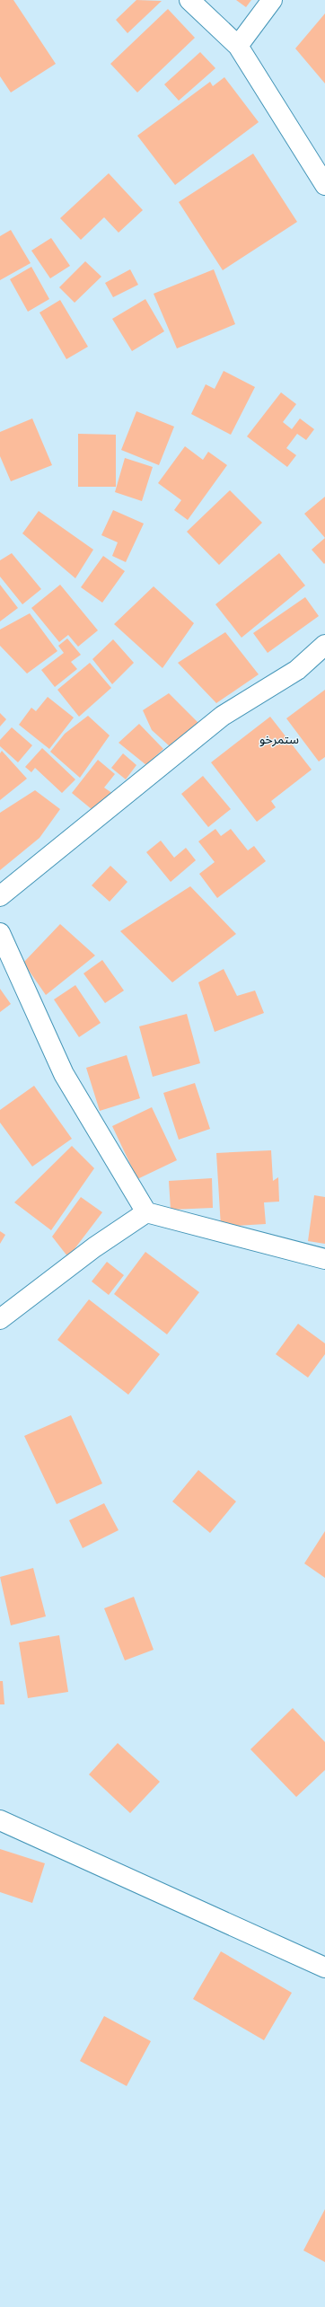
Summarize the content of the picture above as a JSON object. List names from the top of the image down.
{
  "districts": ["ستمرخو"]
}
